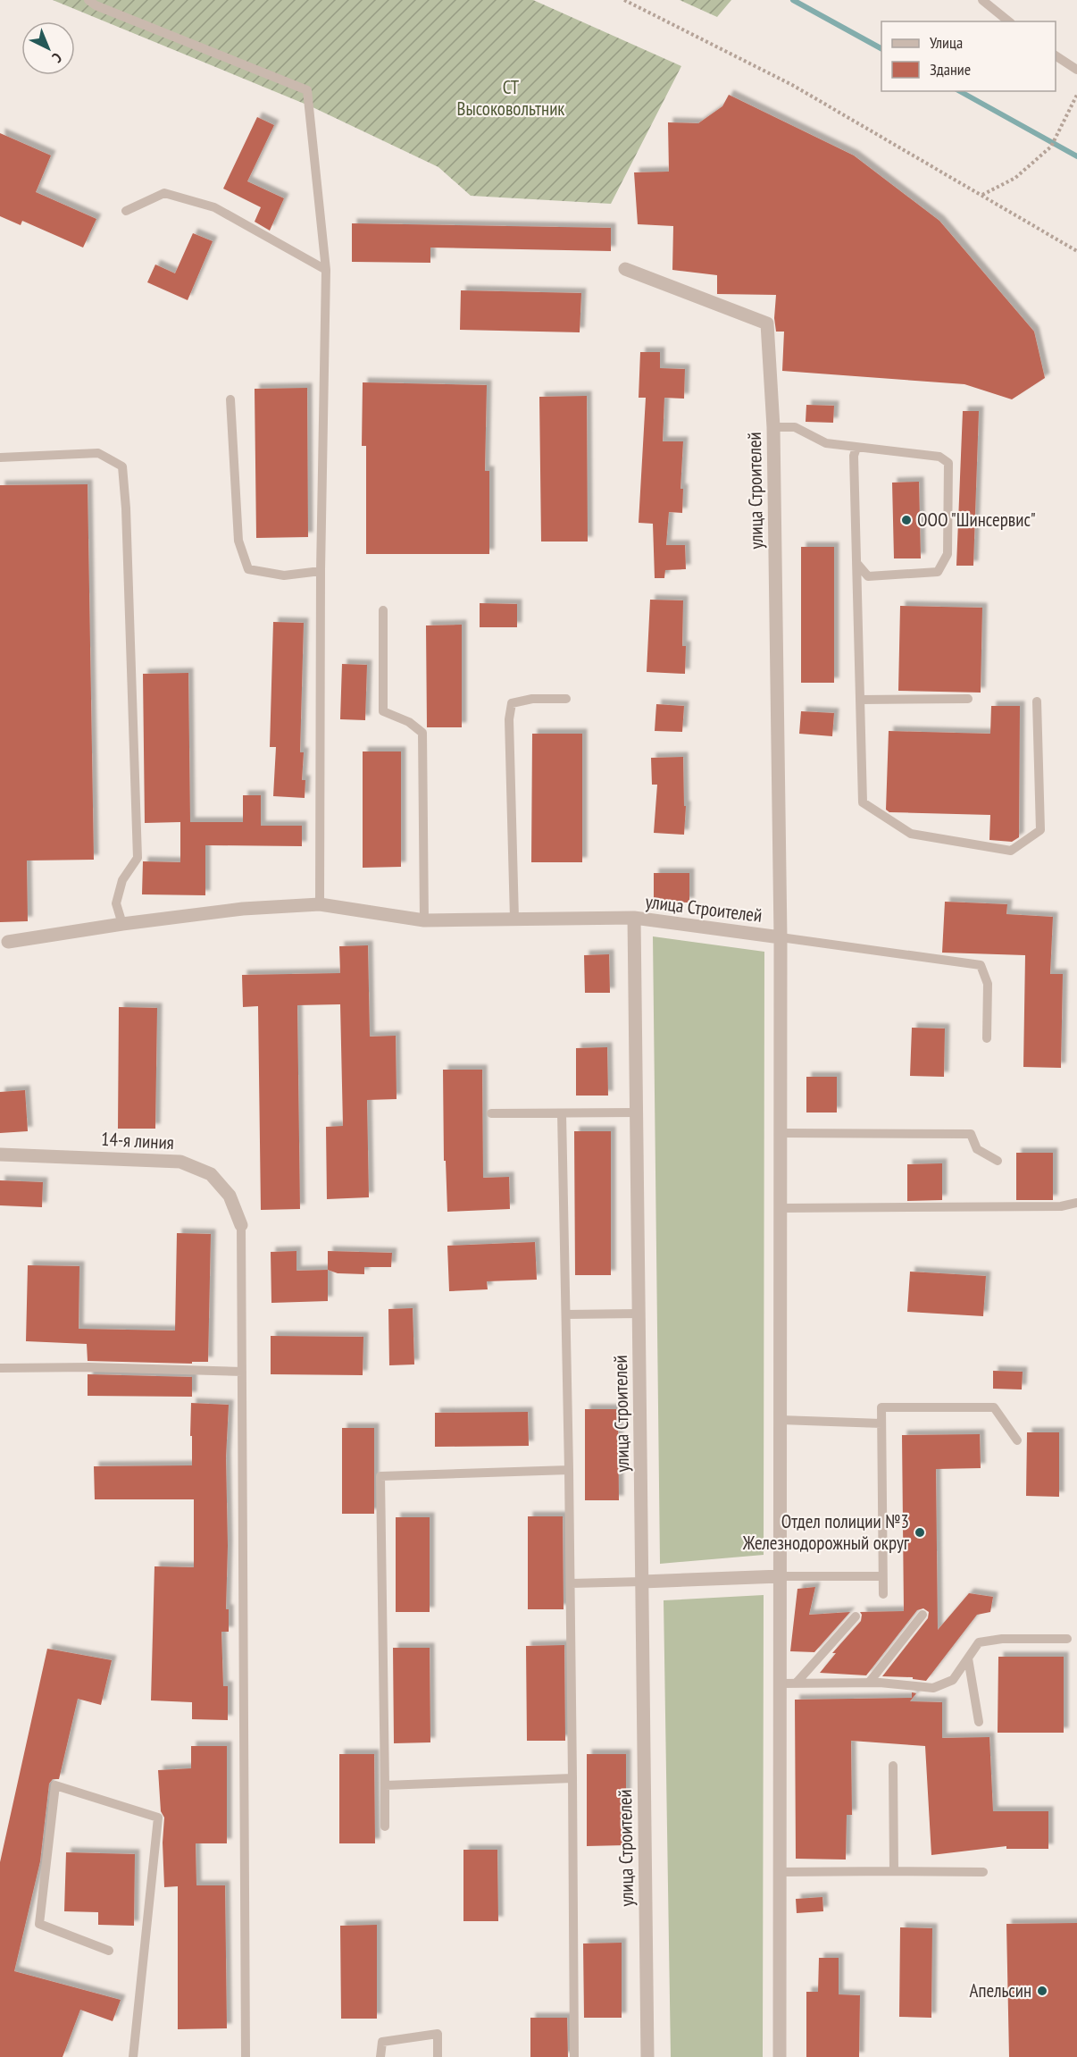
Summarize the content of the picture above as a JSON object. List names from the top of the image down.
{
  "streets": {
    "street": ["улица Строителей", "14-я линия"]
  },
  "parks": ["СТ Высоковольтник"],
  "places": ["ООО \"Шинсервис\"", "Отдел полиции №3 Железнодорожный округ", "Апельсин"],
  "legend": ["Улица", "Здание"],
  "north": "bottom right"
}
